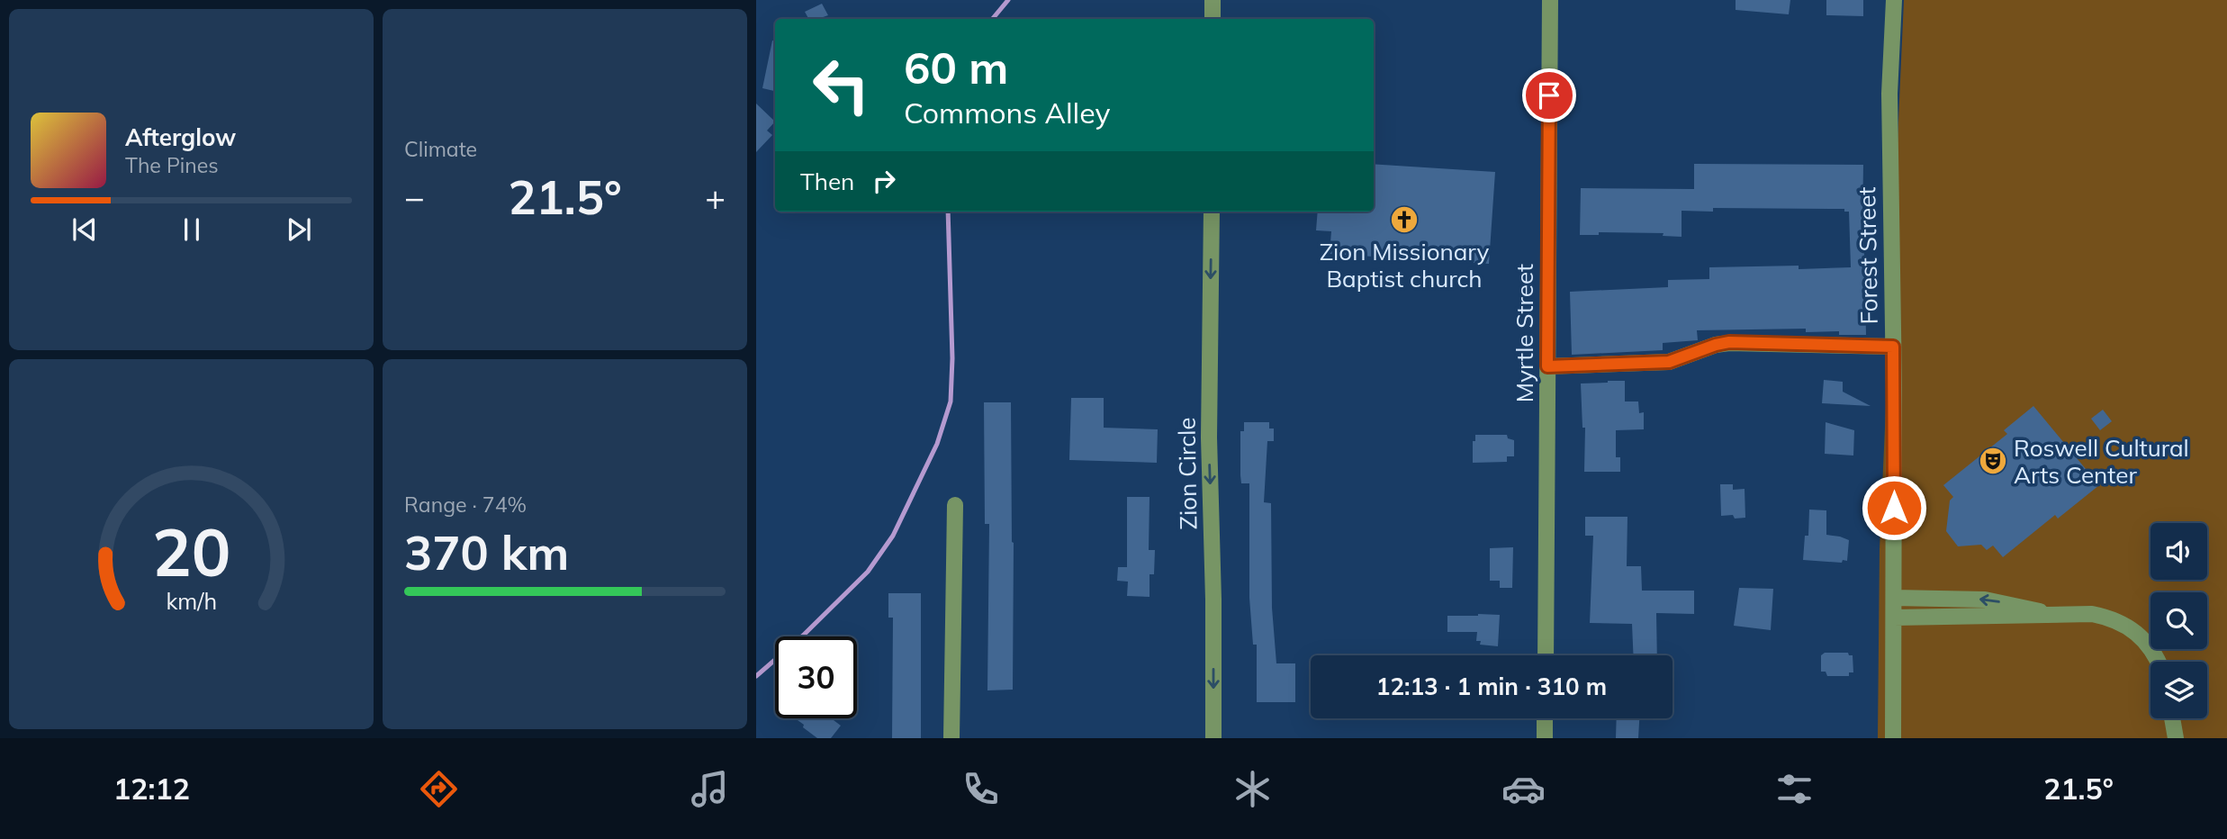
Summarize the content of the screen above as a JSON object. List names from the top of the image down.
{
  "streets": {
    "street": ["Forest Street", "Myrtle Street", "Zion Circle"]
  },
  "one_way": ["Zion Circle"],
  "places": {
    "church": ["Zion Missionary Baptist church"],
    "theatre": ["Roswell Cultural Arts Center"]
  },
  "page": {
    "tile": [
      "Climate",
      ["Range · 74%", "370 km"]
    ],
    "turn": ["60 m", "Commons Alley"],
    "song": ["Afterglow", "The Pines"],
    "then": "Then",
    "heat": ["−", "21.5°", "+"],
    "limit": "30",
    "trip": "12:13 · 1 min · 310 m",
    "tabs": ["12:12", "21.5°"],
    "gauge": ["20", "km/h"]
  }
}
